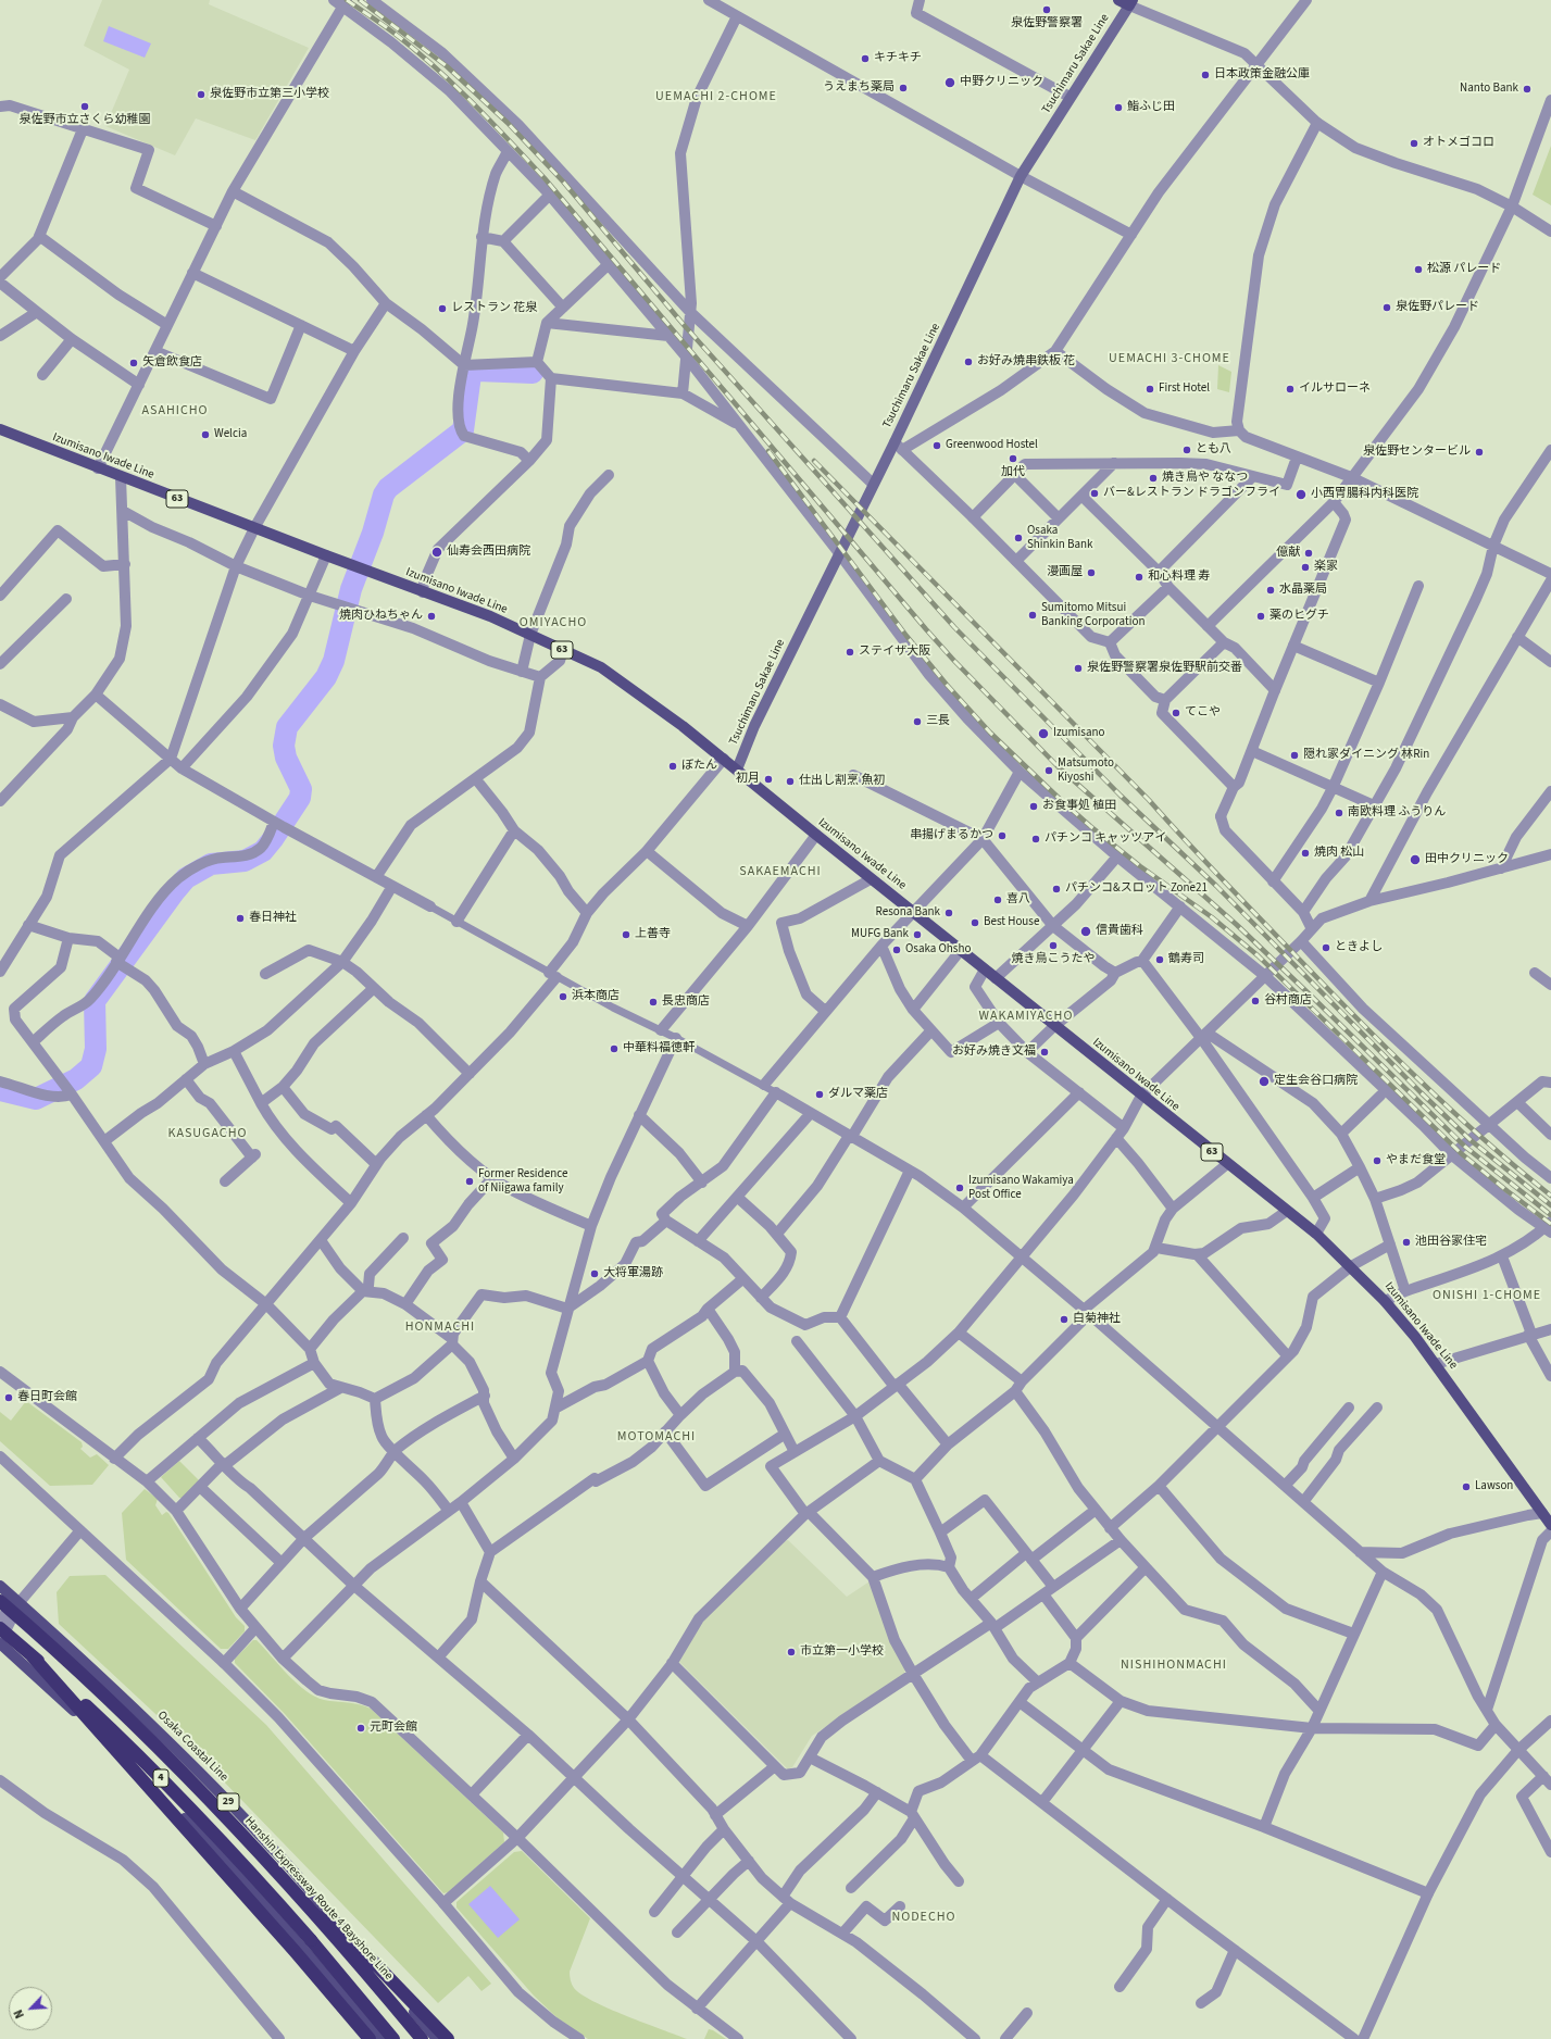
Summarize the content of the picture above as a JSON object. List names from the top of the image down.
{
  "streets": {
    "highway": ["4", "Hanshin Expressway Route 4 Bayshore Line"],
    "main road": [
      "Tsuchimaru Sakae Line",
      "Izumisano Iwade Line",
      "63",
      "Osaka Coastal Line",
      "29"
    ]
  },
  "crossings": [
    ["Tsuchimaru Sakae Line", "Izumisano Iwade Line"]
  ],
  "districts": [
    "UEMACHI 2-CHOME",
    "UEMACHI 3-CHOME",
    "ASAHICHO",
    "OMIYACHO",
    "SAKAEMACHI",
    "WAKAMIYACHO",
    "KASUGACHO",
    "ONISHI 1-CHOME",
    "HONMACHI",
    "MOTOMACHI",
    "NISHIHONMACHI",
    "NODECHO"
  ],
  "places": [
    "泉佐野警察署",
    "キチキチ",
    "日本政策金融公庫",
    "中野クリニック",
    "うえまち薬局",
    "Nanto Bank",
    "泉佐野市立第三小学校",
    "泉佐野市立さくら幼稚園",
    "鮨ふじ田",
    "オトメゴコロ",
    "松源 パレード",
    "泉佐野パレード",
    "レストラン 花泉",
    "お好み焼串鉄板 花",
    "矢倉飲食店",
    "First Hotel",
    "イルサローネ",
    "Welcia",
    "Greenwood Hostel",
    "とも八",
    "泉佐野センタービル",
    "加代",
    "焼き鳥や ななつ",
    "バー&レストラン ドラゴンフライ",
    "小西胃腸科内科医院",
    "Osaka Shinkin Bank",
    "仙寿会西田病院",
    "億献",
    "楽家",
    "漫画屋",
    "和心料理 寿",
    "水晶薬局",
    "Sumitomo Mitsui Banking Corporation",
    "焼肉ひねちゃん",
    "薬のヒグチ",
    "ステイザ大阪",
    "泉佐野警察署泉佐野駅前交番",
    "てこや",
    "三長",
    "Izumisano",
    "隠れ家ダイニング 林Rin",
    "ぼたん",
    "Matsumoto Kiyoshi",
    "初月",
    "仕出し割烹 魚初",
    "お食事処 植田",
    "南欧料理 ふうりん",
    "串揚げまるかつ",
    "パチンコ キャッツアイ",
    "焼肉 松山",
    "田中クリニック",
    "パチンコ&スロット Zone21",
    "喜八",
    "Resona Bank",
    "春日神社",
    "Best House",
    "信貴歯科",
    "上善寺",
    "MUFG Bank",
    "焼き鳥こうたや",
    "ときよし",
    "Osaka Ohsho",
    "鶴寿司",
    "浜本商店",
    "谷村商店",
    "長忠商店",
    "中華料福徳軒",
    "お好み焼き文福",
    "定生会谷口病院",
    "ダルマ薬店",
    "やまだ食堂",
    "Former Residence of Niigawa family",
    "Izumisano Wakamiya Post Office",
    "池田谷家住宅",
    "大将軍湯跡",
    "白菊神社",
    "春日町会館",
    "Lawson",
    "市立第一小学校",
    "元町会館"
  ],
  "north": "bottom left"
}
